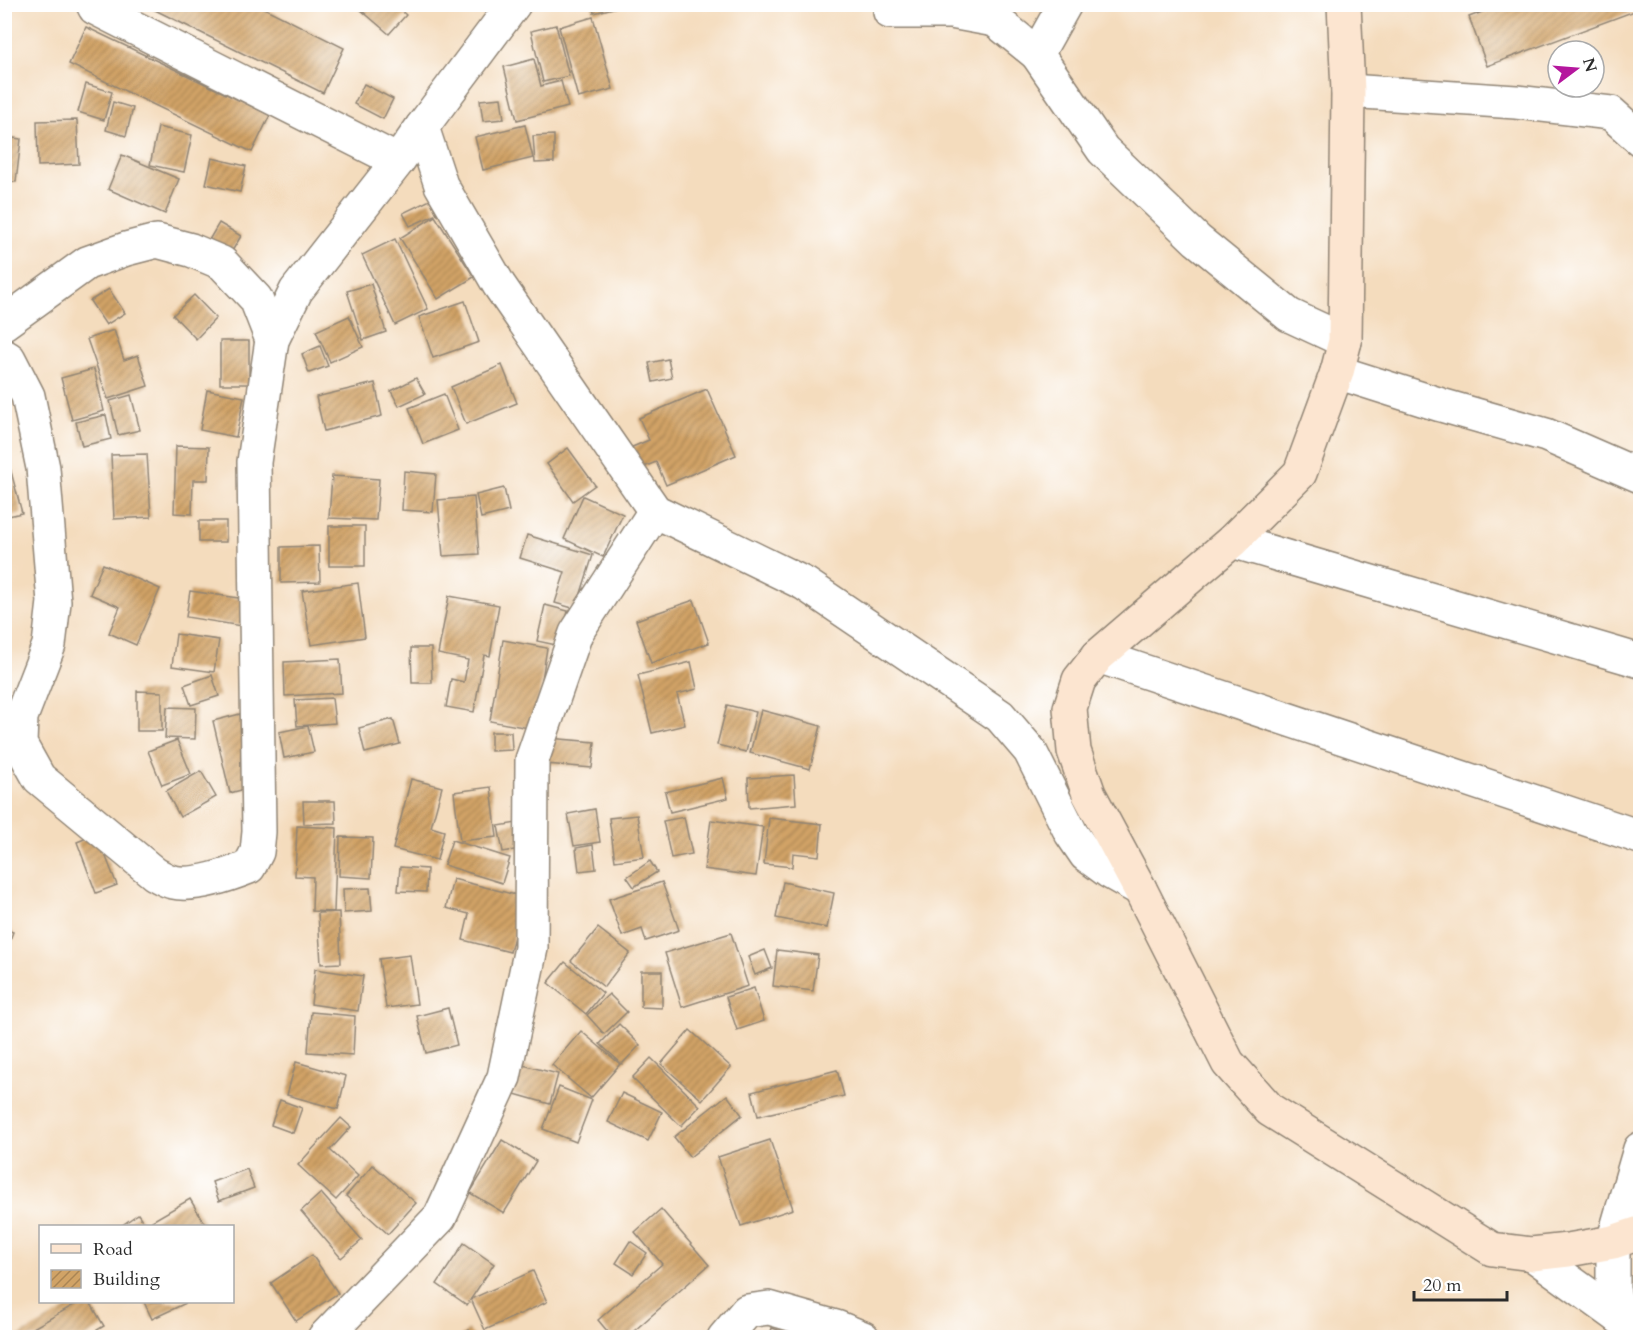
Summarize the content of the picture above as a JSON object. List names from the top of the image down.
{
  "legend": ["Road", "Building"],
  "scale_bar": "20 m",
  "north": "right"
}
